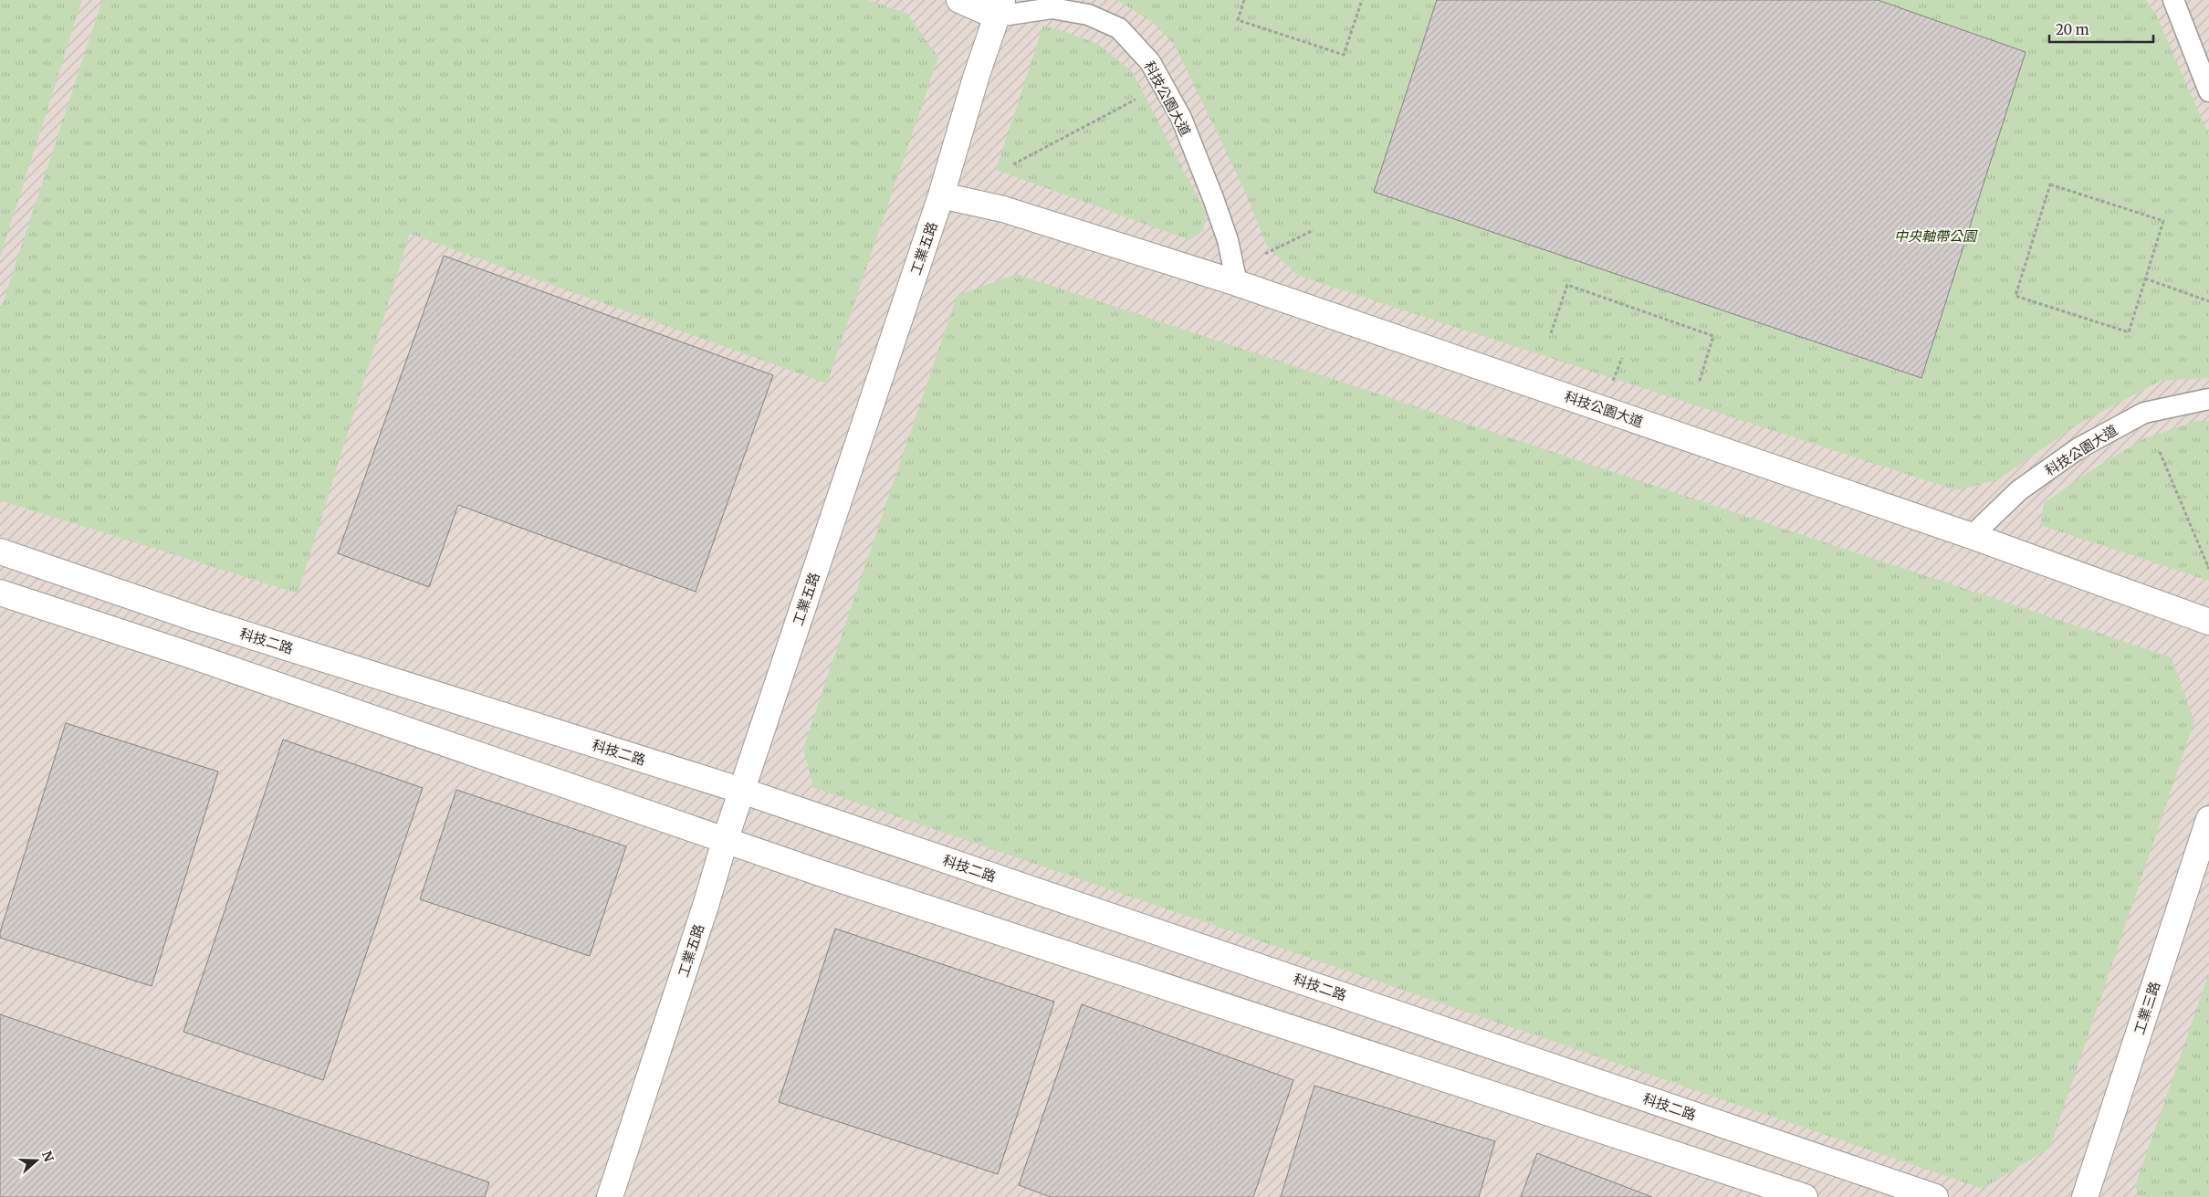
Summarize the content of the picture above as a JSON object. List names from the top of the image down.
{
  "streets": {
    "street": [
      "科技公園大道",
      "工業五路",
      "科技二路",
      "工業三路"
    ]
  },
  "crossings": [
    ["科技公園大道", "工業五路"],
    ["工業五路", "科技二路"]
  ],
  "parks": ["中央軸帶公園"],
  "scale_bar": "20 m",
  "north": "right"
}
